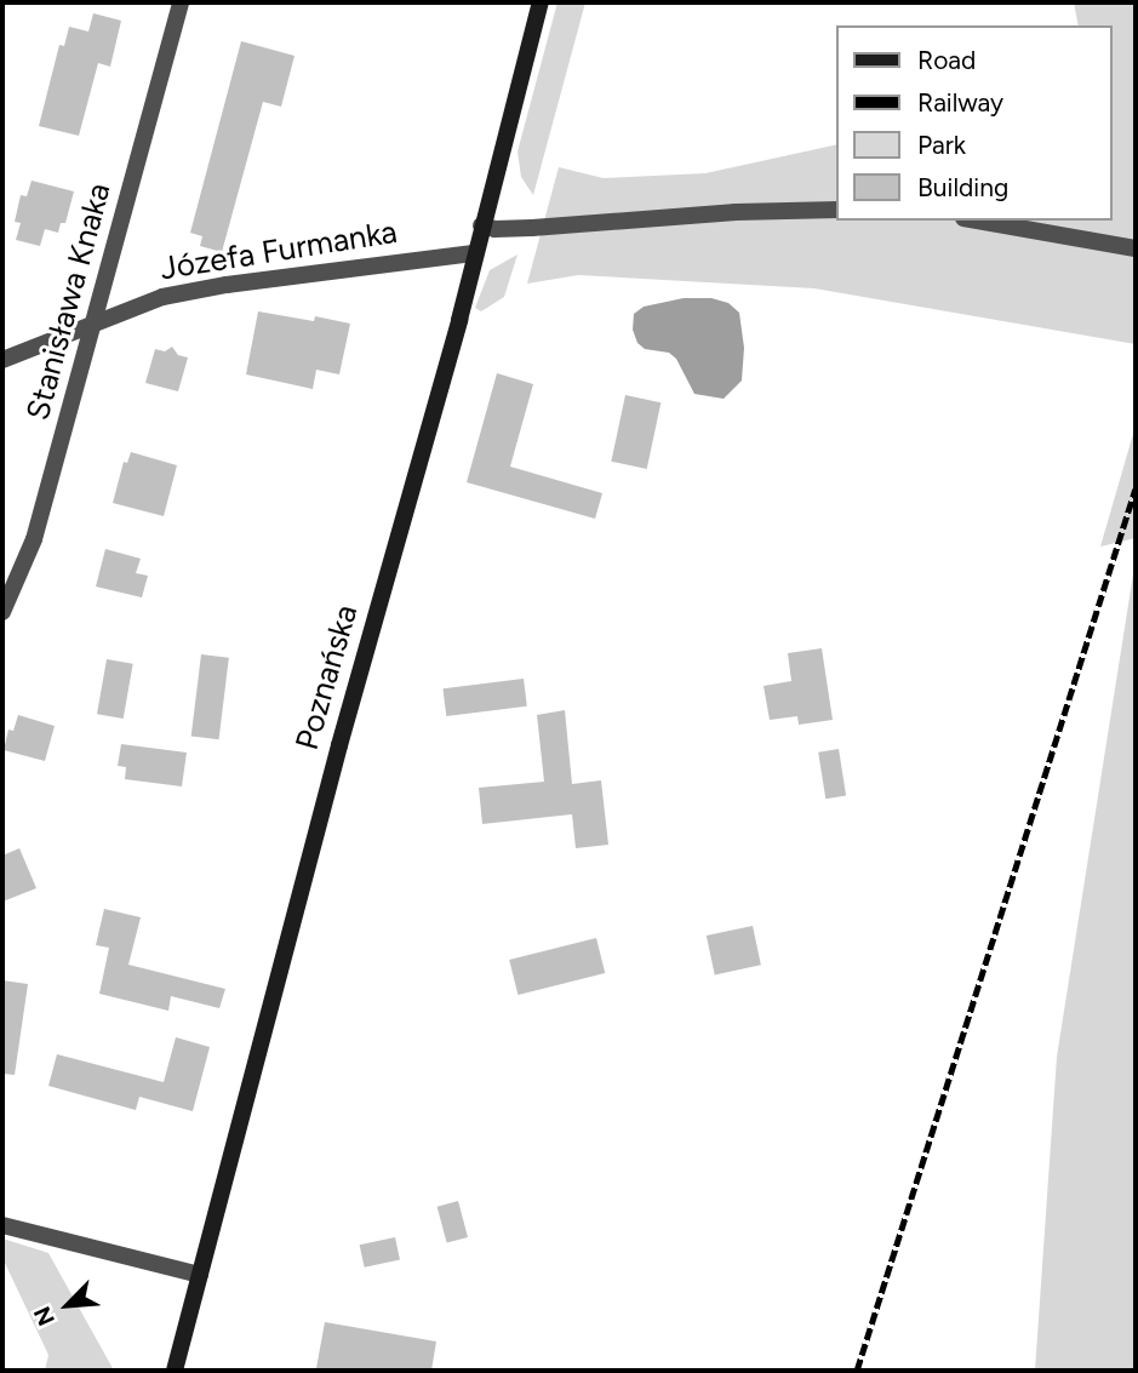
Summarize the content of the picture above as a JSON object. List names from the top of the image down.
{
  "streets": {
    "main road": ["Poznańska"],
    "street": ["Józefa Furmanka", "Stanisława Knaka"]
  },
  "crossings": [
    ["Józefa Furmanka", "Stanisława Knaka"],
    ["Józefa Furmanka", "Poznańska"]
  ],
  "legend": [
    "Road",
    "Railway",
    "Park",
    "Building"
  ],
  "north": "bottom left"
}
